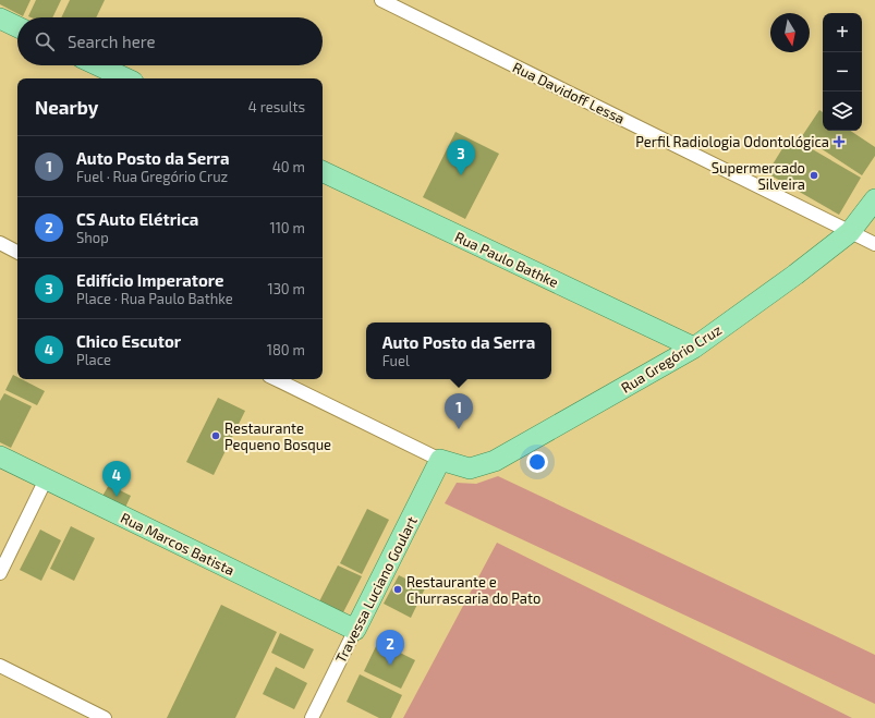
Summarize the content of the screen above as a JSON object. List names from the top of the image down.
{
  "streets": {
    "main road": [
      "Rua Paulo Bathke",
      "Rua Gregório Cruz",
      "Rua Marcos Batista",
      "Travessa Luciano Goulart"
    ],
    "street": ["Rua Davidoff Lessa"]
  },
  "crossings": [
    ["Rua Davidoff Lessa", "Rua Gregório Cruz"],
    ["Rua Paulo Bathke", "Rua Gregório Cruz"],
    ["Rua Gregório Cruz", "Travessa Luciano Goulart"],
    ["Rua Marcos Batista", "Travessa Luciano Goulart"]
  ],
  "places": {
    "health": ["Perfil Radiologia Odontológica"],
    "other": ["Supermercado Silveira", "Restaurante Pequeno Bosque", "Restaurante e Churrascaria do Pato"]
  },
  "north": "bottom",
  "page": {
    "map_buttons": ["+", "−"],
    "search": "Search here",
    "heading": ["Nearby", "4 results"],
    "list": [
      {
        "mark": "1",
        "name": "Auto Posto da Serra",
        "note": "Fuel · Rua Gregório Cruz",
        "value": "40 m"
      },
      {
        "mark": "2",
        "name": "CS Auto Elétrica",
        "note": "Shop",
        "value": "110 m"
      },
      {
        "mark": "3",
        "name": "Edifício Imperatore",
        "note": "Place · Rua Paulo Bathke",
        "value": "130 m"
      },
      {
        "mark": "4",
        "name": "Chico Escutor",
        "note": "Place",
        "value": "180 m"
      }
    ],
    "pins": [
      "3",
      "1",
      "4",
      "2"
    ],
    "popup": ["Auto Posto da Serra", "Fuel"]
  }
}
